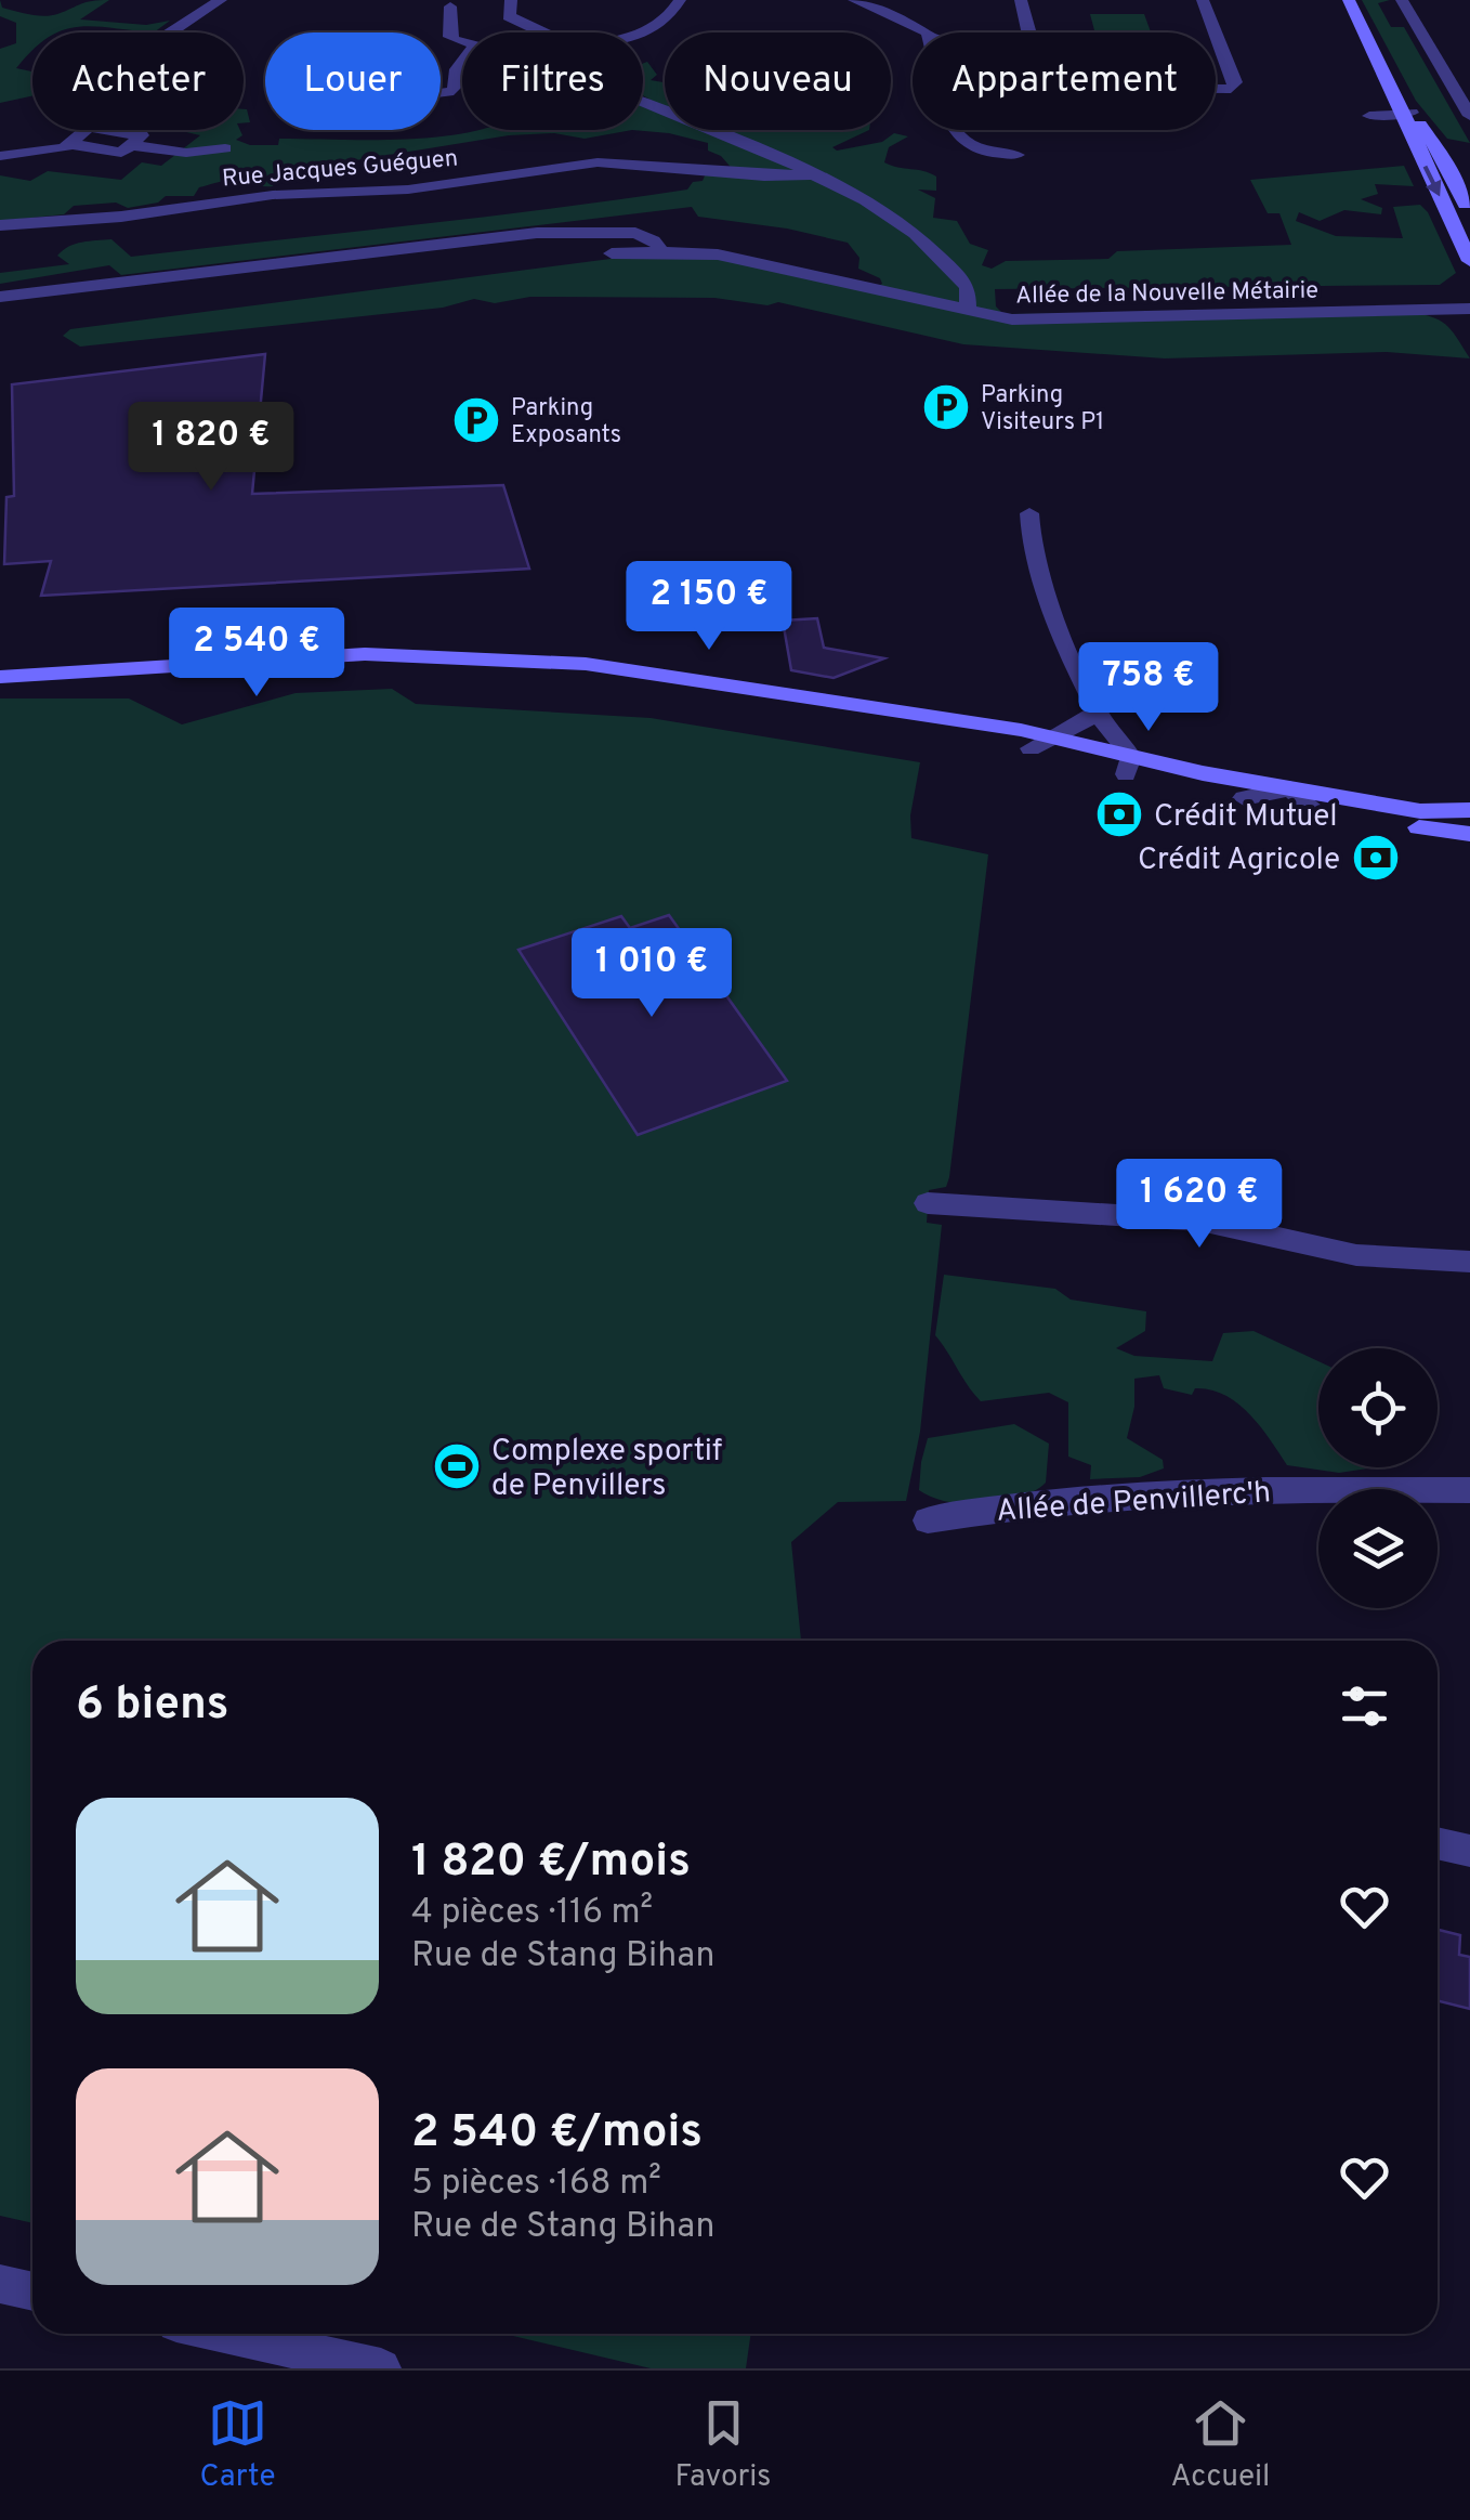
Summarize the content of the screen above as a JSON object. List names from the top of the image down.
{
  "streets": {
    "street": ["Rue Jacques Guéguen", "Allée de la Nouvelle Métairie", "Allée de Penvillerc'h"]
  },
  "places": {
    "parking": ["Parking Visiteurs P1", "Parking Exposants"],
    "bank": ["Crédit Mutuel", "Crédit Agricole"],
    "sports": ["Complexe sportif de Penvillers"]
  },
  "page": {
    "chip": [
      "Acheter",
      "Louer",
      "Filtres",
      "Nouveau",
      "Appartement"
    ],
    "price": [
      "1 820 €",
      "2 150 €",
      "2 540 €",
      "758 €",
      "1 010 €",
      "1 620 €"
    ],
    "heading": "6 biens",
    "list": [
      {
        "name": "1 820 €/mois",
        "note": "4 pièces · 116 m² · Rue de Stang Bihan"
      },
      {
        "name": "2 540 €/mois",
        "note": "5 pièces · 168 m² · Rue de Stang Bihan"
      }
    ],
    "tabs": ["Carte", "Favoris", "Accueil"]
  }
}
